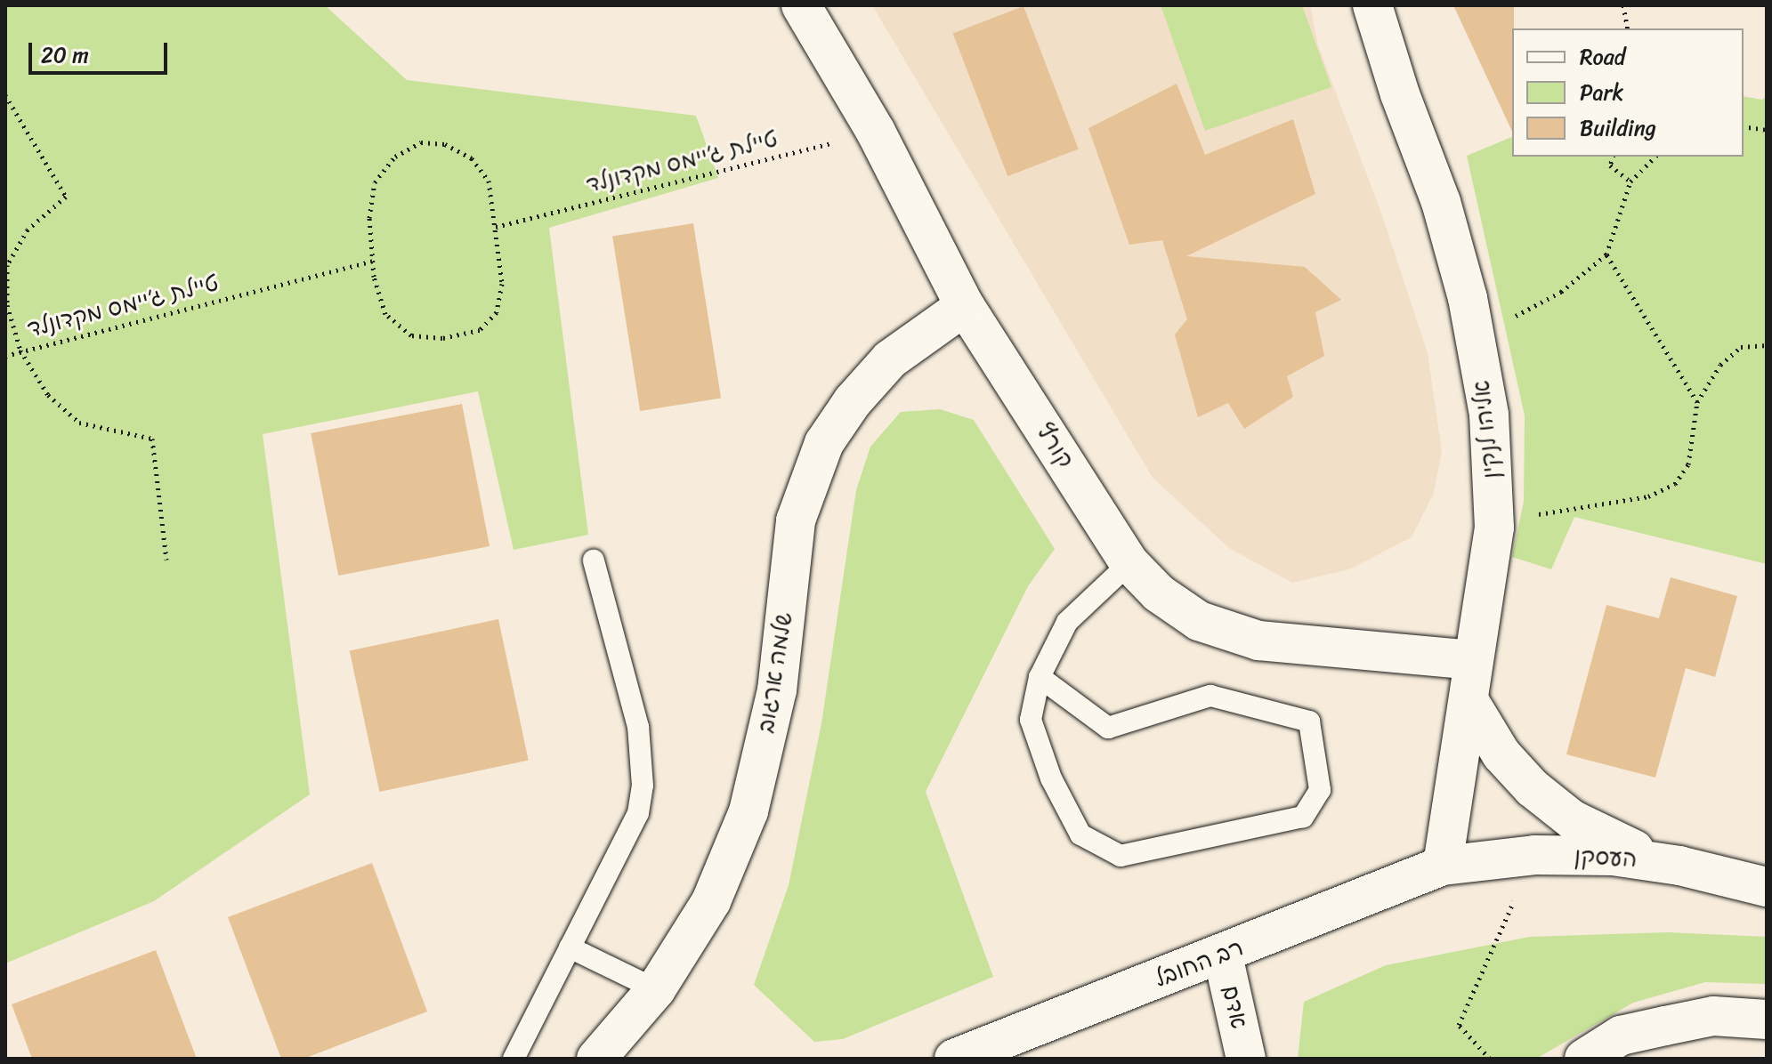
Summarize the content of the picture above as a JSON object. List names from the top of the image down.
{
  "streets": {
    "street": [
      "אליהו לנקין",
      "קורץ",
      "שלמה ארגוב",
      "העסקן",
      "רב החובל",
      "אדם"
    ],
    "path": ["טיילת ג׳יימס מקדונלד"]
  },
  "crossings": [
    ["טיילת ג׳יימס מקדונלד", "קורץ"],
    ["אליהו לנקין", "קורץ"],
    ["אליהו לנקין", "העסקן"],
    ["אליהו לנקין", "רב החובל"],
    ["קורץ", "שלמה ארגוב"],
    ["העסקן", "רב החובל"],
    ["רב החובל", "אדם"]
  ],
  "legend": ["Road", "Park", "Building"],
  "scale_bar": "20 m"
}
